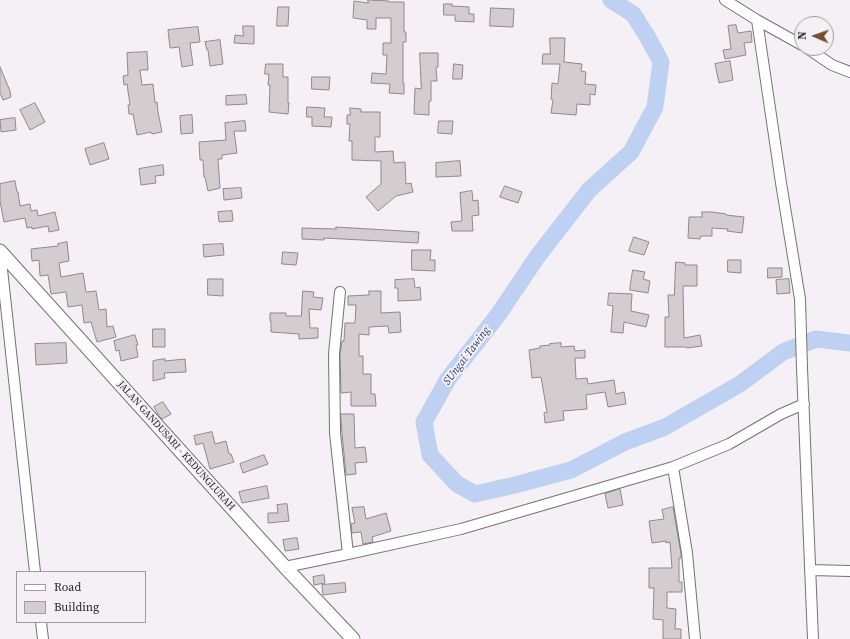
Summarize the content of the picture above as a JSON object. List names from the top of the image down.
{
  "streets": {
    "street": ["JALAN GANDUSARI - KEDUNGLURAH"]
  },
  "water": ["SUngai Tawing"],
  "legend": ["Road", "Building"],
  "north": "left"
}
